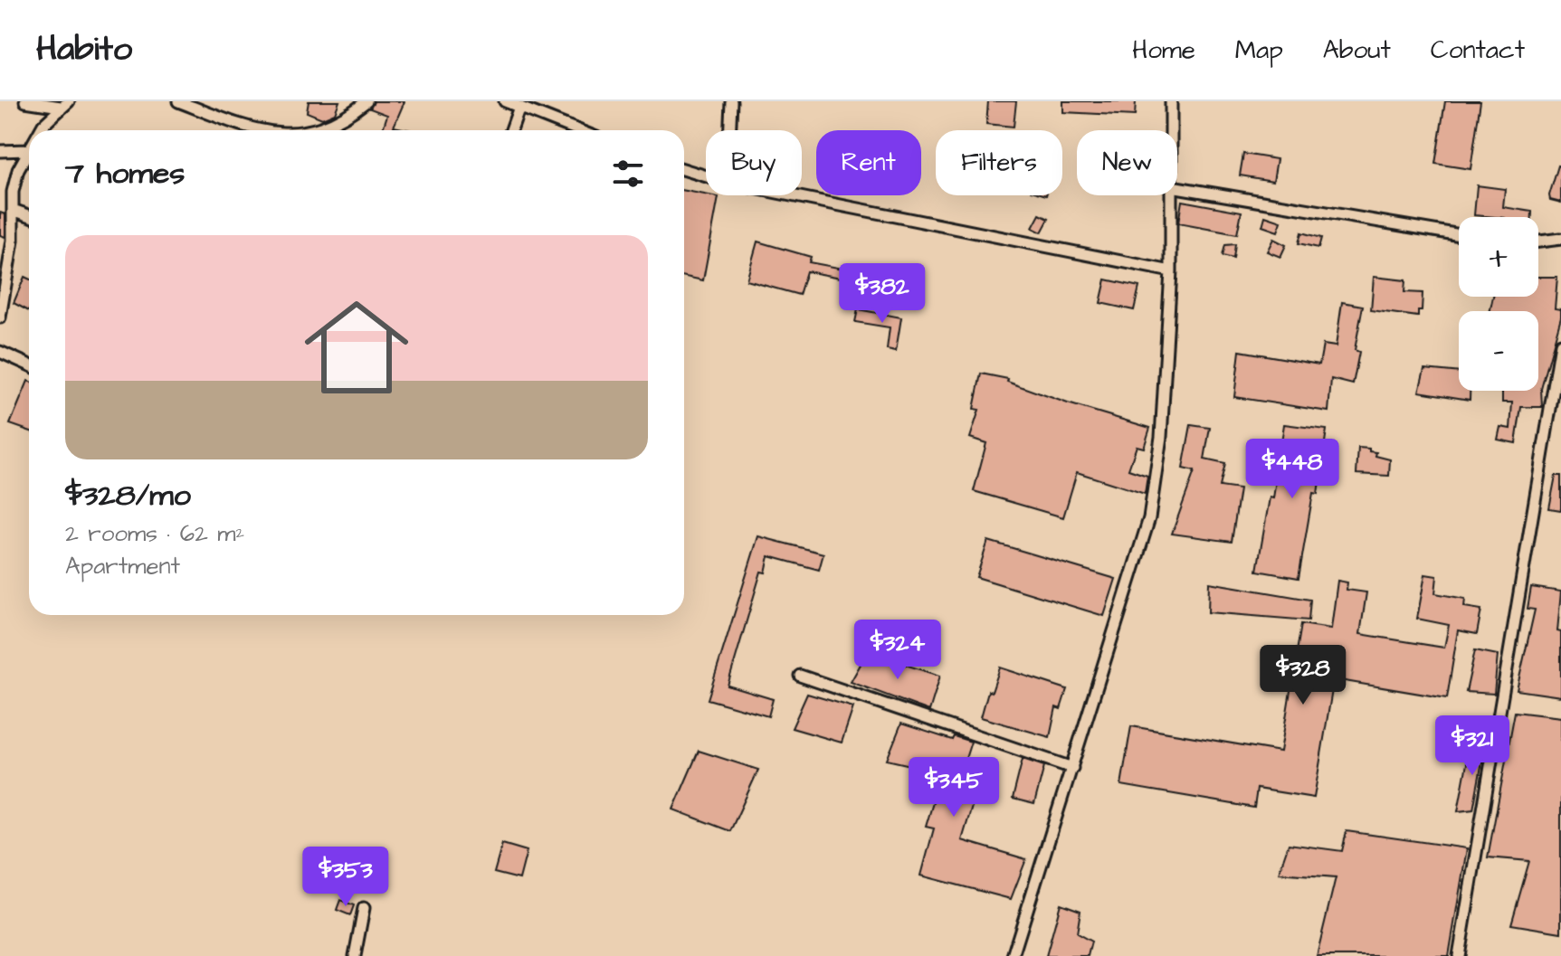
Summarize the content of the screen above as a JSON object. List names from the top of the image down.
{
  "page": {
    "header": "Habito",
    "nav": [
      "Home",
      "Map",
      "About",
      "Contact"
    ],
    "chip": [
      "Buy",
      "Rent",
      "Filters",
      "New"
    ],
    "heading": "7 homes",
    "map_buttons": ["+", "−"],
    "list": [
      {
        "name": "$328/mo",
        "note": "2 rooms · 62 m² · Apartment"
      }
    ],
    "price": [
      "$382",
      "$448",
      "$324",
      "$328",
      "$321",
      "$345",
      "$353"
    ]
  }
}
